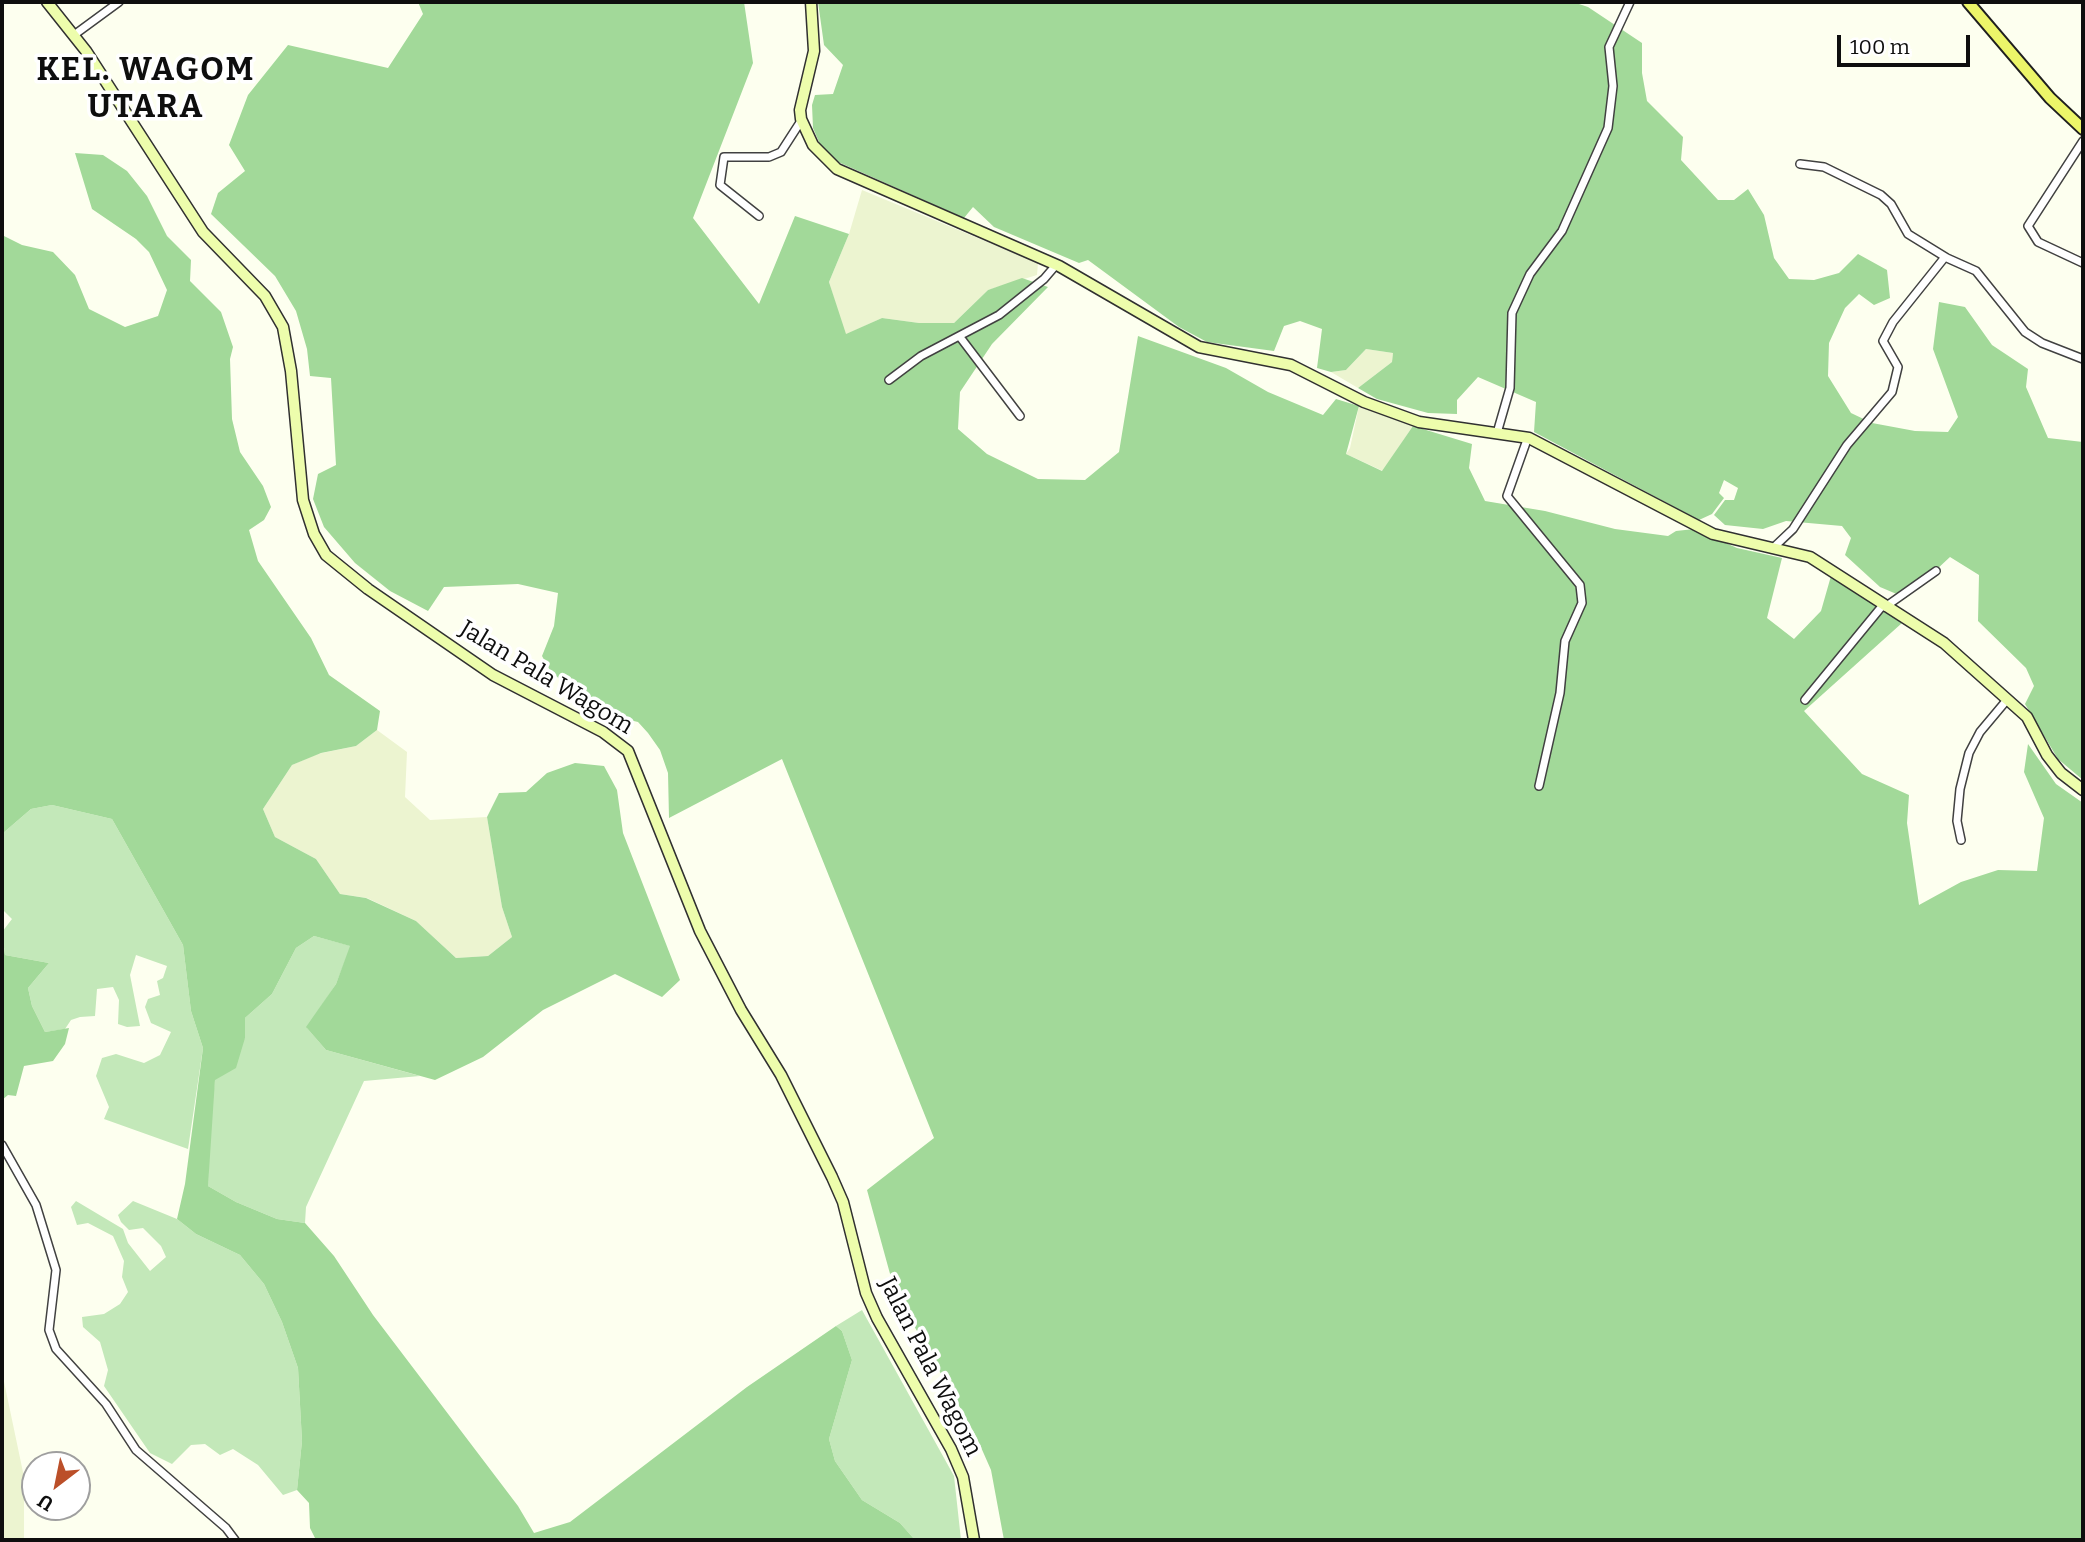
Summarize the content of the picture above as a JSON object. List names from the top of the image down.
{
  "streets": {
    "main road": ["Jalan Pala Wagom"]
  },
  "districts": ["KEL. WAGOM UTARA"],
  "scale_bar": "100 m",
  "north": "bottom left"
}
